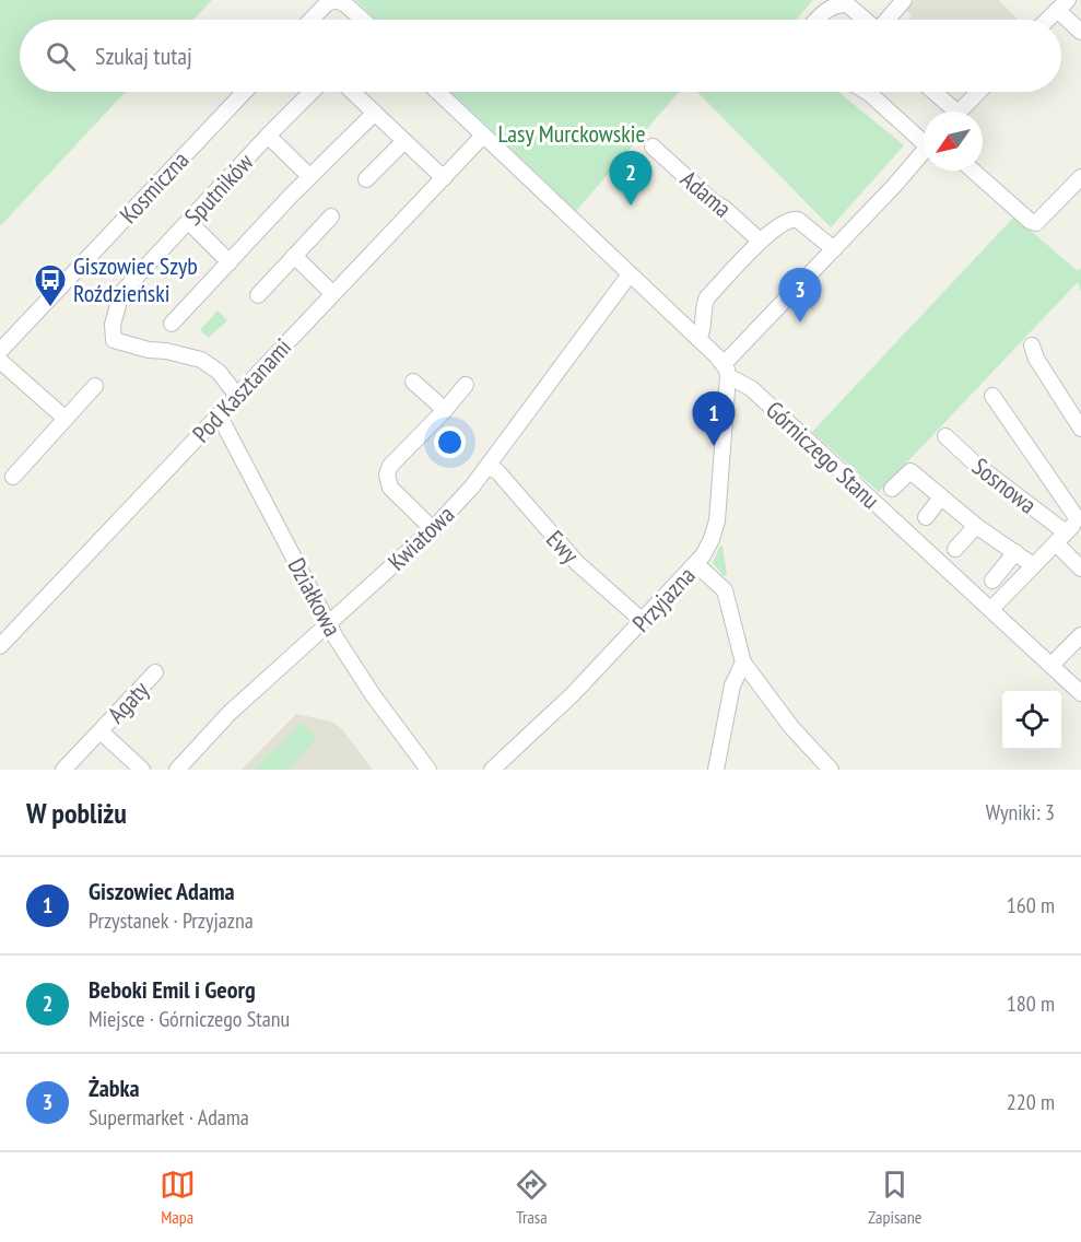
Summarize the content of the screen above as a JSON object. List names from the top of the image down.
{
  "streets": {
    "street": [
      "Kosmiczna",
      "Sputników",
      "Adama",
      "Pod Kasztanami",
      "Górniczego Stanu",
      "Sosnowa",
      "Kwiatowa",
      "Ewy",
      "Działkowa",
      "Przyjazna",
      "Agaty"
    ]
  },
  "crossings": [
    ["Sputników", "Pod Kasztanami"],
    ["Pod Kasztanami", "Górniczego Stanu"],
    ["Pod Kasztanami", "Działkowa"],
    ["Górniczego Stanu", "Sosnowa"],
    ["Górniczego Stanu", "Kwiatowa"],
    ["Górniczego Stanu", "Przyjazna"],
    ["Kwiatowa", "Ewy"],
    ["Kwiatowa", "Działkowa"],
    ["Ewy", "Przyjazna"]
  ],
  "parks": ["Lasy Murckowskie"],
  "places": {
    "bus stop": ["Giszowiec Szyb Roździeński"]
  },
  "north": "bottom left",
  "page": {
    "search": "Szukaj tutaj",
    "pins": ["2", "3", "1"],
    "heading": ["W pobliżu", "Wyniki: 3"],
    "list": [
      {
        "mark": "1",
        "name": "Giszowiec Adama",
        "note": "Przystanek · Przyjazna",
        "value": "160 m"
      },
      {
        "mark": "2",
        "name": "Beboki Emil i Georg",
        "note": "Miejsce · Górniczego Stanu",
        "value": "180 m"
      },
      {
        "mark": "3",
        "name": "Żabka",
        "note": "Supermarket · Adama",
        "value": "220 m"
      }
    ],
    "nav": ["Mapa", "Trasa", "Zapisane"]
  }
}
